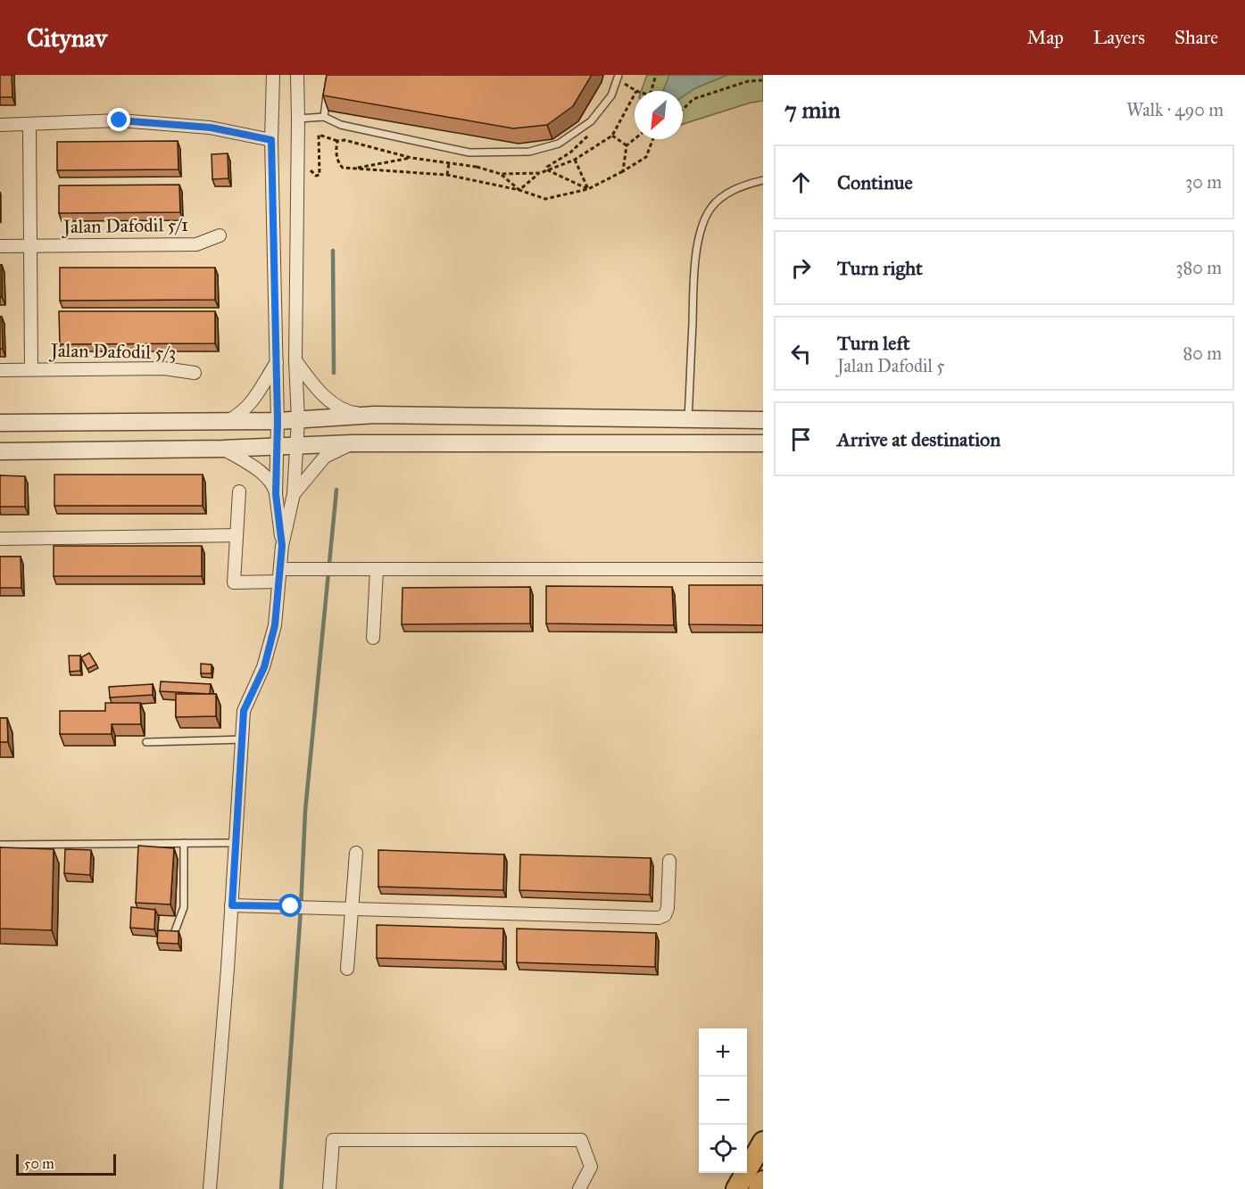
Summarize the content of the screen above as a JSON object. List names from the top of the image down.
{
  "streets": {
    "street": ["Jalan Dafodil 5/1", "Jalan Dafodil 5/3"]
  },
  "scale_bar": "50 m",
  "north": "bottom left",
  "page": {
    "header": "Citynav",
    "nav": ["Map", "Layers", "Share"],
    "heading": ["7 min", "Walk · 490 m"],
    "list": [
      ["Continue", "30 m"],
      ["Turn right", "380 m"],
      ["Turn left", "Jalan Dafodil 5", "80 m"],
      "Arrive at destination"
    ],
    "map_buttons": ["+", "−"],
    "scale": "50 m"
  }
}
